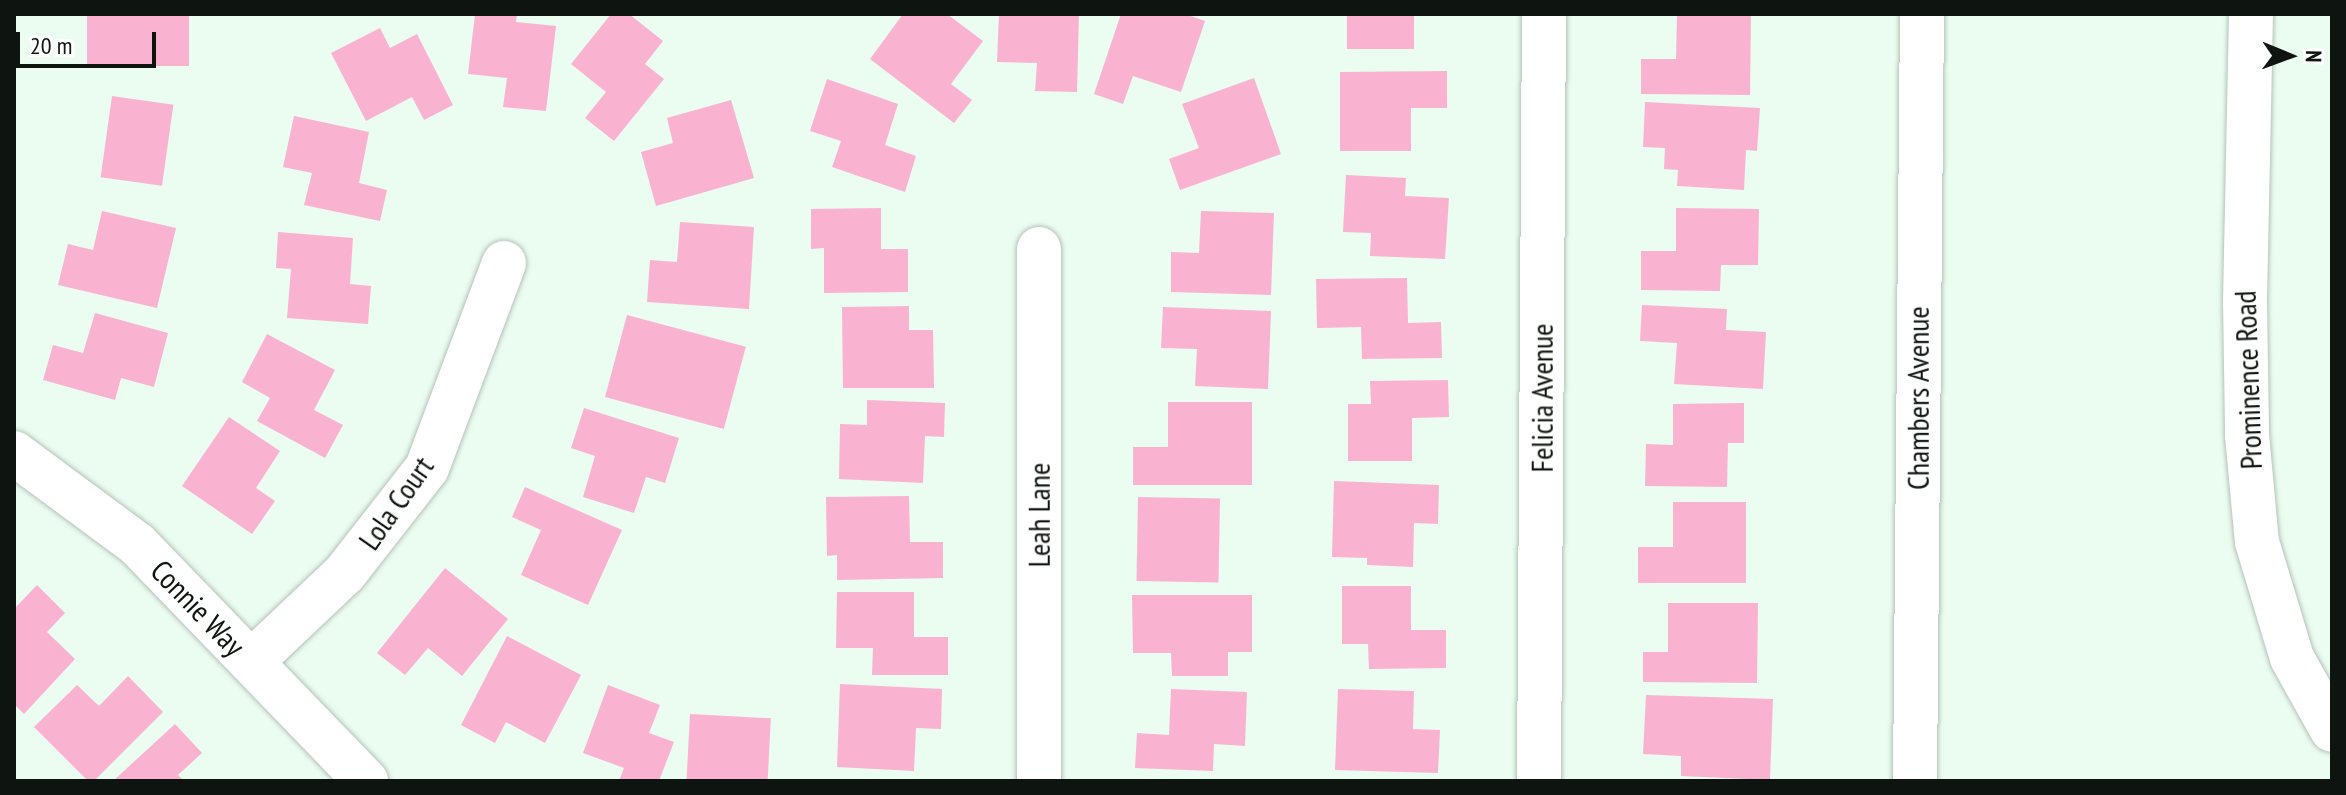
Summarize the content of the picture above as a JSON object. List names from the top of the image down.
{
  "streets": {
    "street": [
      "Prominence Road",
      "Felicia Avenue",
      "Chambers Avenue",
      "Lola Court",
      "Leah Lane",
      "Connie Way"
    ]
  },
  "crossings": [
    ["Lola Court", "Connie Way"]
  ],
  "scale_bar": "20 m",
  "north": "right"
}
